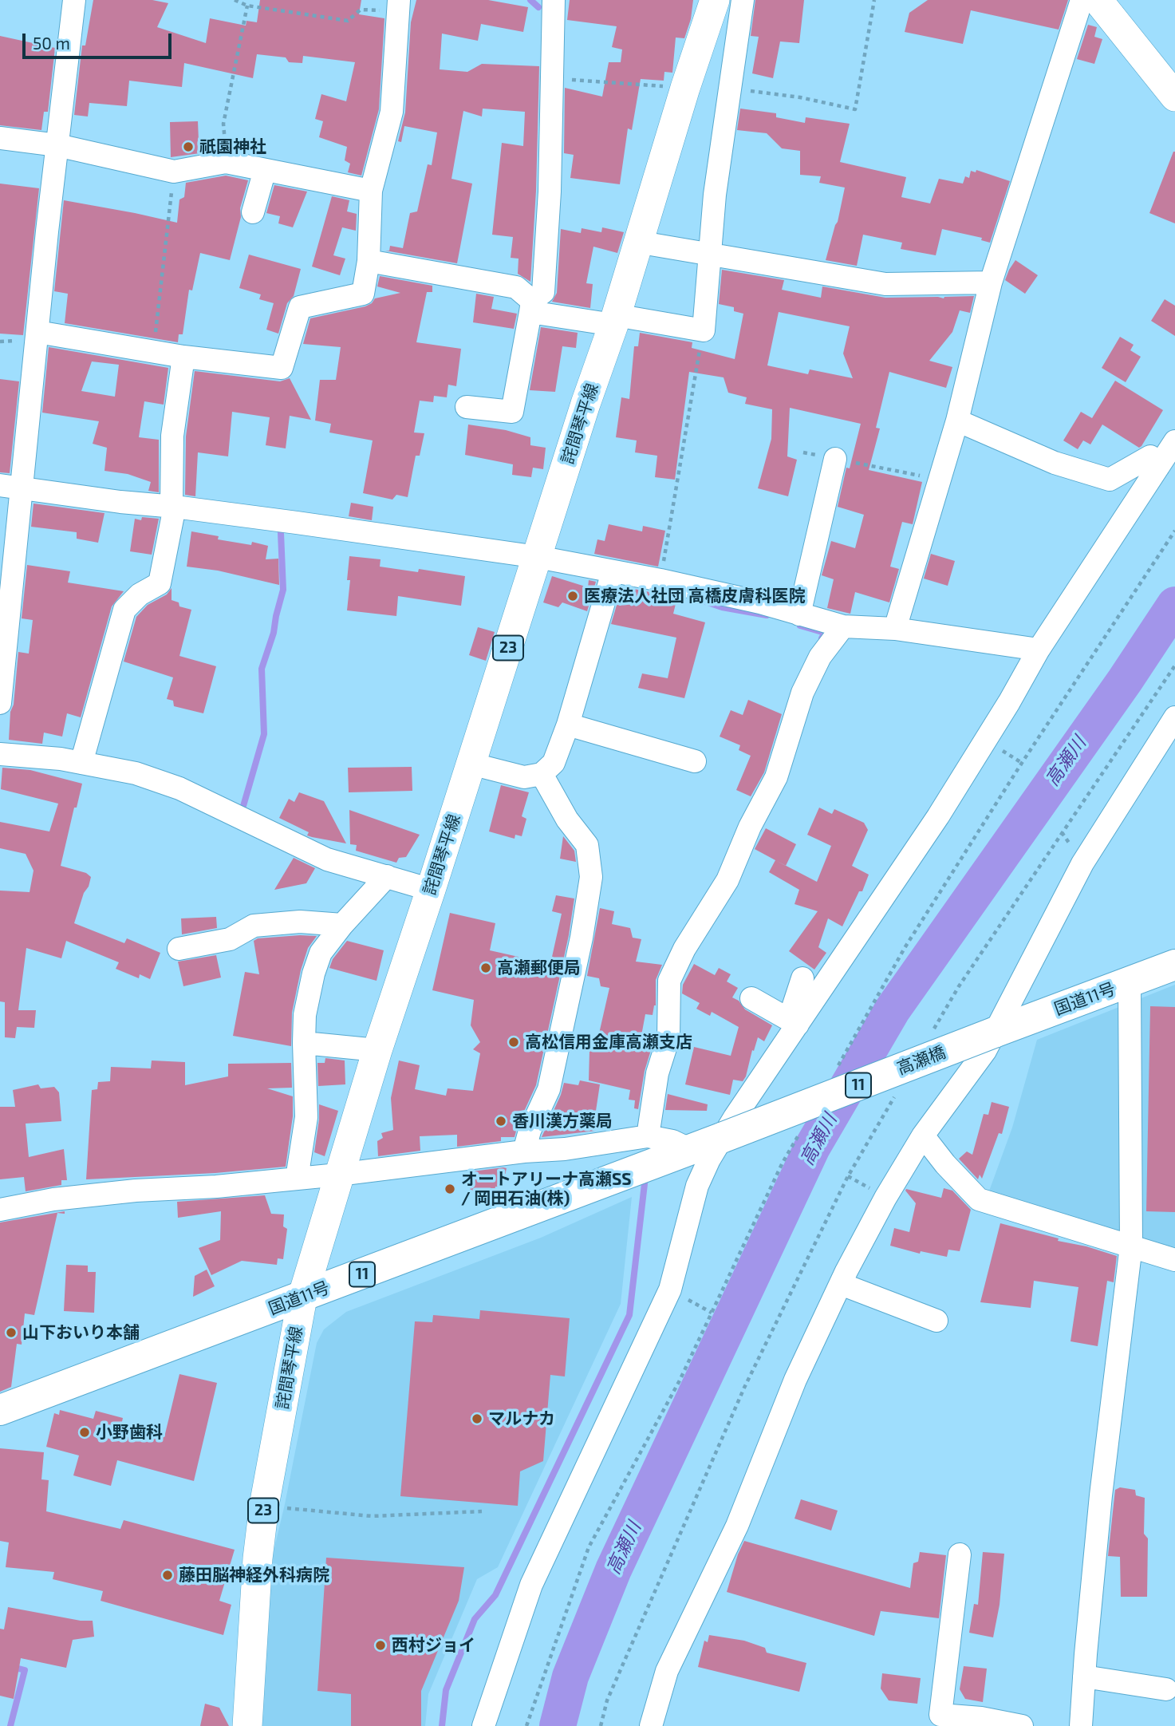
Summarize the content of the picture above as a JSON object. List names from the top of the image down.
{
  "streets": {
    "highway": ["国道11号", "高瀬橋", "11"],
    "main road": ["詫間琴平線", "23"]
  },
  "crossings": [
    ["詫間琴平線", "国道11号"],
    ["国道11号", "高瀬橋"]
  ],
  "water": ["高瀬川"],
  "places": [
    "祇園神社",
    "医療法人社団 高橋皮膚科医院",
    "高瀬郵便局",
    "高松信用金庫高瀬支店",
    "香川漢方薬局",
    "オートアリーナ高瀬SS / 岡田石油(株)",
    "山下おいり本舗",
    "マルナカ",
    "小野歯科",
    "藤田脳神経外科病院",
    "西村ジョイ"
  ],
  "scale_bar": "50 m"
}
